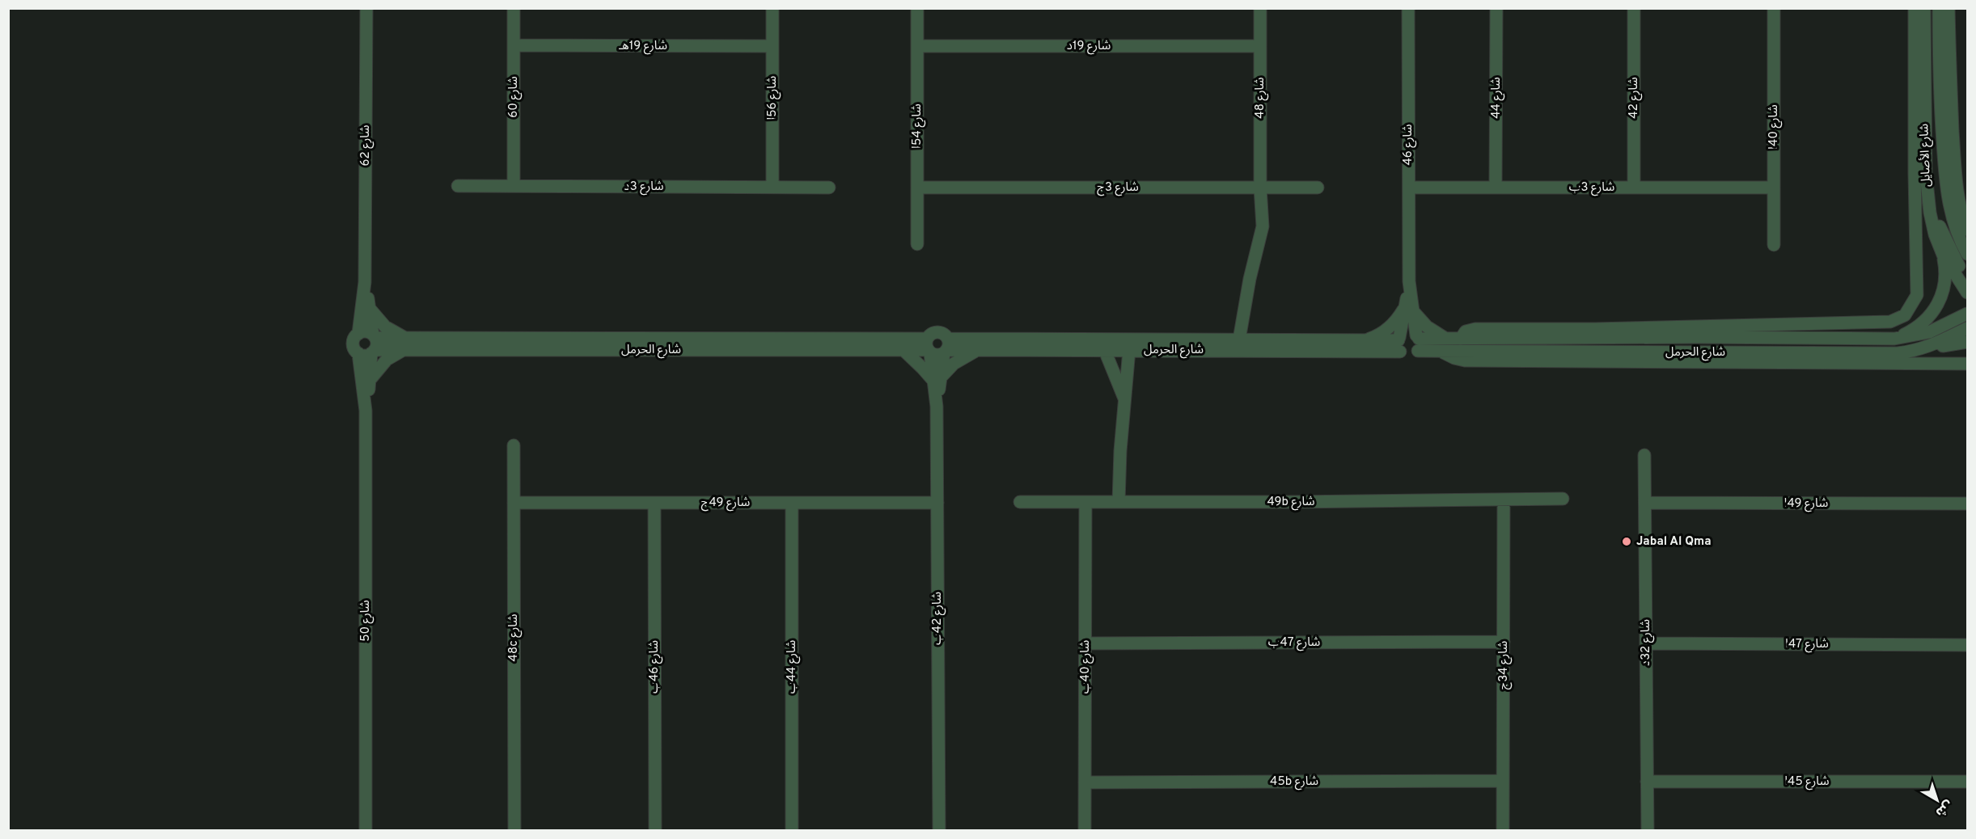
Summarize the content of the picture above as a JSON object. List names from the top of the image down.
{
  "streets": {
    "street": [
      "شارع 19هـ",
      "شارع 19د",
      "شارع 60",
      "شارع 56ا",
      "شارع 48",
      "شارع 44",
      "شارع 42",
      "شارع 54ا",
      "شارع 40ا",
      "شارع 46",
      "شارع 62",
      "شارع الأصايل",
      "شارع 3د",
      "شارع 3ج",
      "شارع 3ب",
      "شارع الحرمل",
      "49b شارع",
      "شارع 49ج",
      "شارع 49ا",
      "شارع 42ب",
      "شارع 50",
      "48c شارع",
      "شارع 47ب",
      "شارع 32د",
      "شارع 47ا",
      "شارع 34ج",
      "شارع 46ب",
      "شارع 44ب",
      "شارع 40ب",
      "45b شارع",
      "شارع 45ا"
    ]
  },
  "crossings": [
    ["شارع 19هـ", "شارع 60"],
    ["شارع 19هـ", "شارع 56ا"],
    ["شارع 19د", "شارع 48"],
    ["شارع 19د", "شارع 54ا"],
    ["شارع 60", "شارع 3د"],
    ["شارع 56ا", "شارع 3د"],
    ["شارع 48", "شارع 3ج"],
    ["شارع 48", "شارع الحرمل"],
    ["شارع 44", "شارع 3ب"],
    ["شارع 42", "شارع 3ب"],
    ["شارع 54ا", "شارع 3ج"],
    ["شارع 40ا", "شارع 3ب"],
    ["شارع 46", "شارع 3ب"],
    ["شارع 46", "شارع الحرمل"],
    ["شارع 62", "شارع الحرمل"],
    ["شارع 62", "شارع 50"],
    ["شارع الحرمل", "شارع 42ب"],
    ["شارع الحرمل", "شارع 50"],
    ["49b شارع", "شارع 34ج"],
    ["49b شارع", "شارع 40ب"],
    ["شارع 49ج", "شارع 42ب"],
    ["شارع 49ج", "48c شارع"],
    ["شارع 49ج", "شارع 46ب"],
    ["شارع 49ج", "شارع 44ب"],
    ["شارع 49ا", "شارع 32د"],
    ["شارع 47ب", "شارع 34ج"],
    ["شارع 47ب", "شارع 40ب"],
    ["شارع 32د", "شارع 47ا"],
    ["شارع 32د", "شارع 45ا"],
    ["شارع 34ج", "45b شارع"],
    ["شارع 40ب", "45b شارع"]
  ],
  "places": ["Jabal Al Qma"],
  "north": "bottom right"
}
